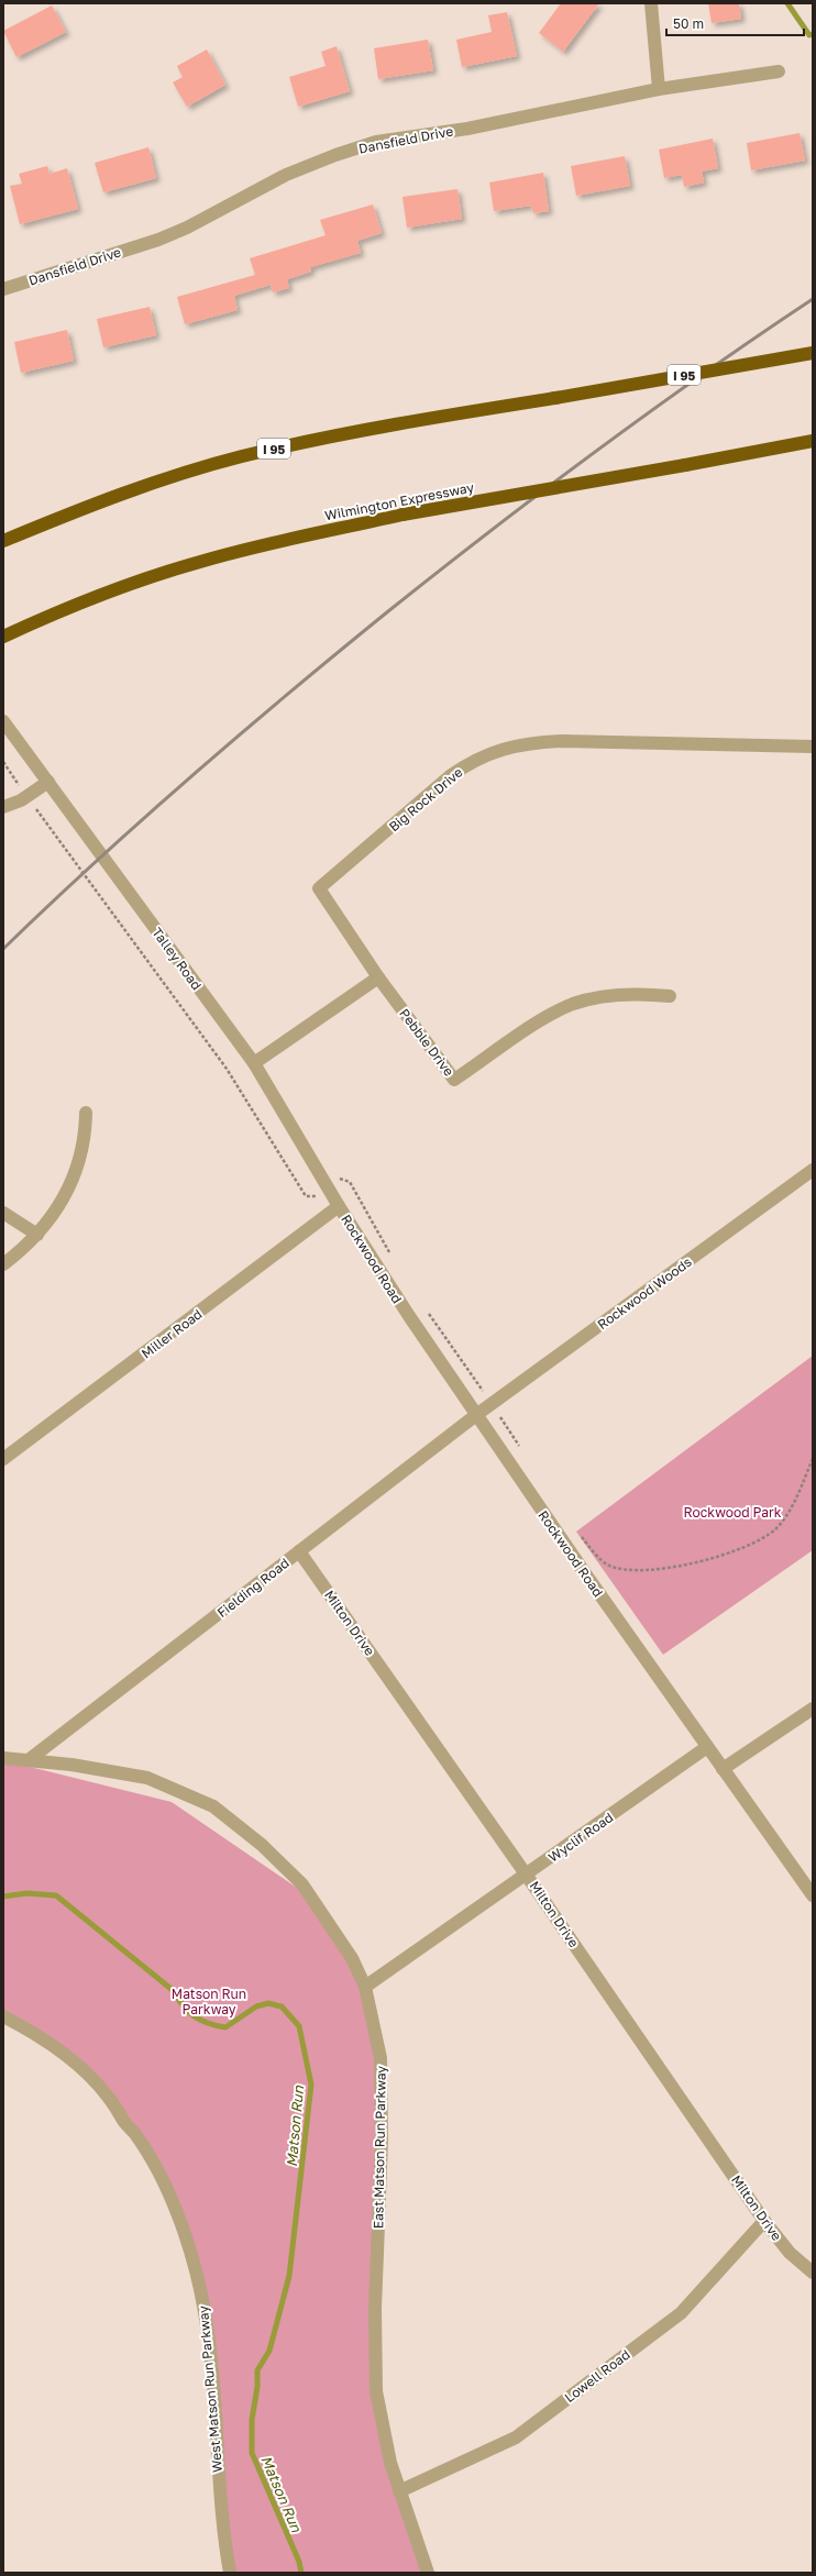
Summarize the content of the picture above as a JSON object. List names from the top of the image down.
{
  "streets": {
    "highway": ["I 95", "Wilmington Expressway"],
    "street": [
      "Dansfield Drive",
      "Big Rock Drive",
      "Talley Road",
      "Pebble Drive",
      "Rockwood Road",
      "Rockwood Woods",
      "Miller Road",
      "Fielding Road",
      "Milton Drive",
      "Wyclif Road",
      "East Matson Run Parkway",
      "Lowell Road",
      "West Matson Run Parkway"
    ]
  },
  "crossings": [
    ["Big Rock Drive", "Pebble Drive"],
    ["Talley Road", "Rockwood Road"],
    ["Talley Road", "Miller Road"],
    ["Rockwood Road", "Rockwood Woods"],
    ["Rockwood Road", "Miller Road"],
    ["Rockwood Road", "Fielding Road"],
    ["Rockwood Road", "Wyclif Road"],
    ["Rockwood Woods", "Fielding Road"],
    ["Fielding Road", "Milton Drive"],
    ["Fielding Road", "East Matson Run Parkway"],
    ["Milton Drive", "Wyclif Road"],
    ["Milton Drive", "Lowell Road"],
    ["Wyclif Road", "East Matson Run Parkway"],
    ["East Matson Run Parkway", "Lowell Road"]
  ],
  "water": ["Matson Run"],
  "parks": ["Rockwood Park", "Matson Run Parkway"],
  "scale_bar": "50 m"
}
